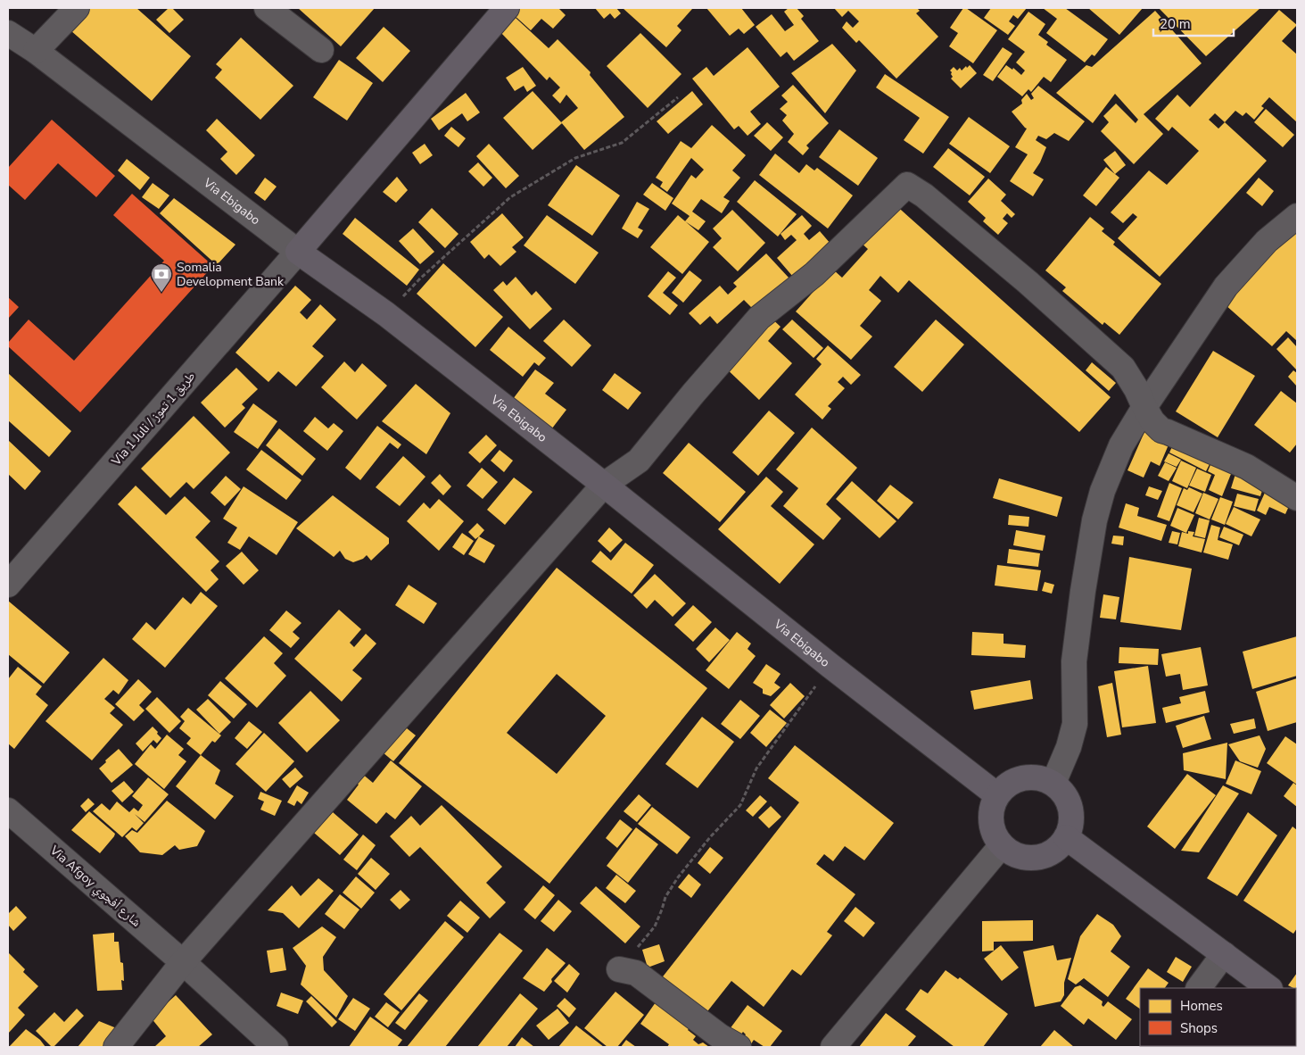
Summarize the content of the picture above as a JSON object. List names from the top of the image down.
{
  "streets": {
    "main road": ["Via Ebigabo"],
    "street": ["Via 1 Juli / طريق 1 تموز", "Via Afgoy شارع أفجوي"]
  },
  "crossings": [
    ["Via Ebigabo", "Via 1 Juli / طريق 1 تموز"]
  ],
  "places": {
    "bank": ["Somalia Development Bank"]
  },
  "legend": ["Homes", "Shops"],
  "scale_bar": "20 m"
}
